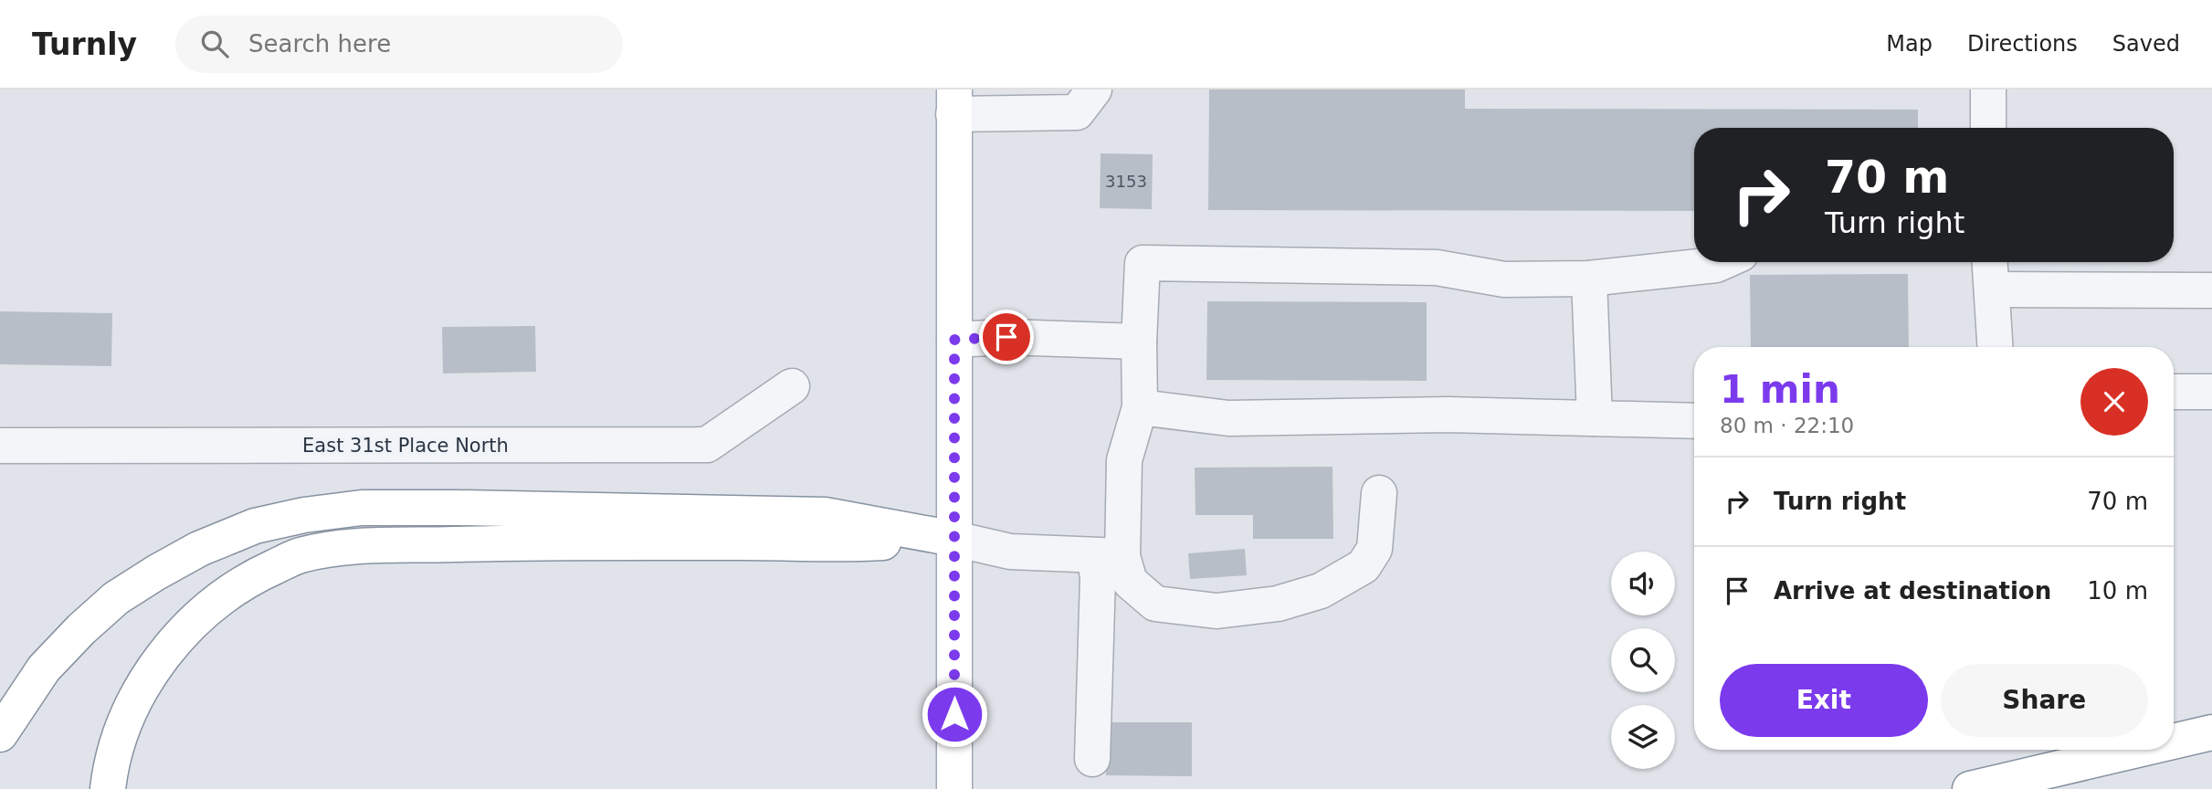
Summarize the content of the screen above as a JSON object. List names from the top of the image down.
{
  "streets": {
    "street": ["East 31st Place North"]
  },
  "house_numbers": ["3153"],
  "page": {
    "header": "Turnly",
    "search": "Search here",
    "nav": ["Map", "Directions", "Saved"],
    "turn": ["70 m", "Turn right"],
    "heading": ["1 min", "80 m · 22:10"],
    "list": [
      {
        "name": "Turn right",
        "value": "70 m"
      },
      {
        "name": "Arrive at destination",
        "value": "10 m"
      }
    ],
    "buttons": ["Exit", "Share"]
  }
}
